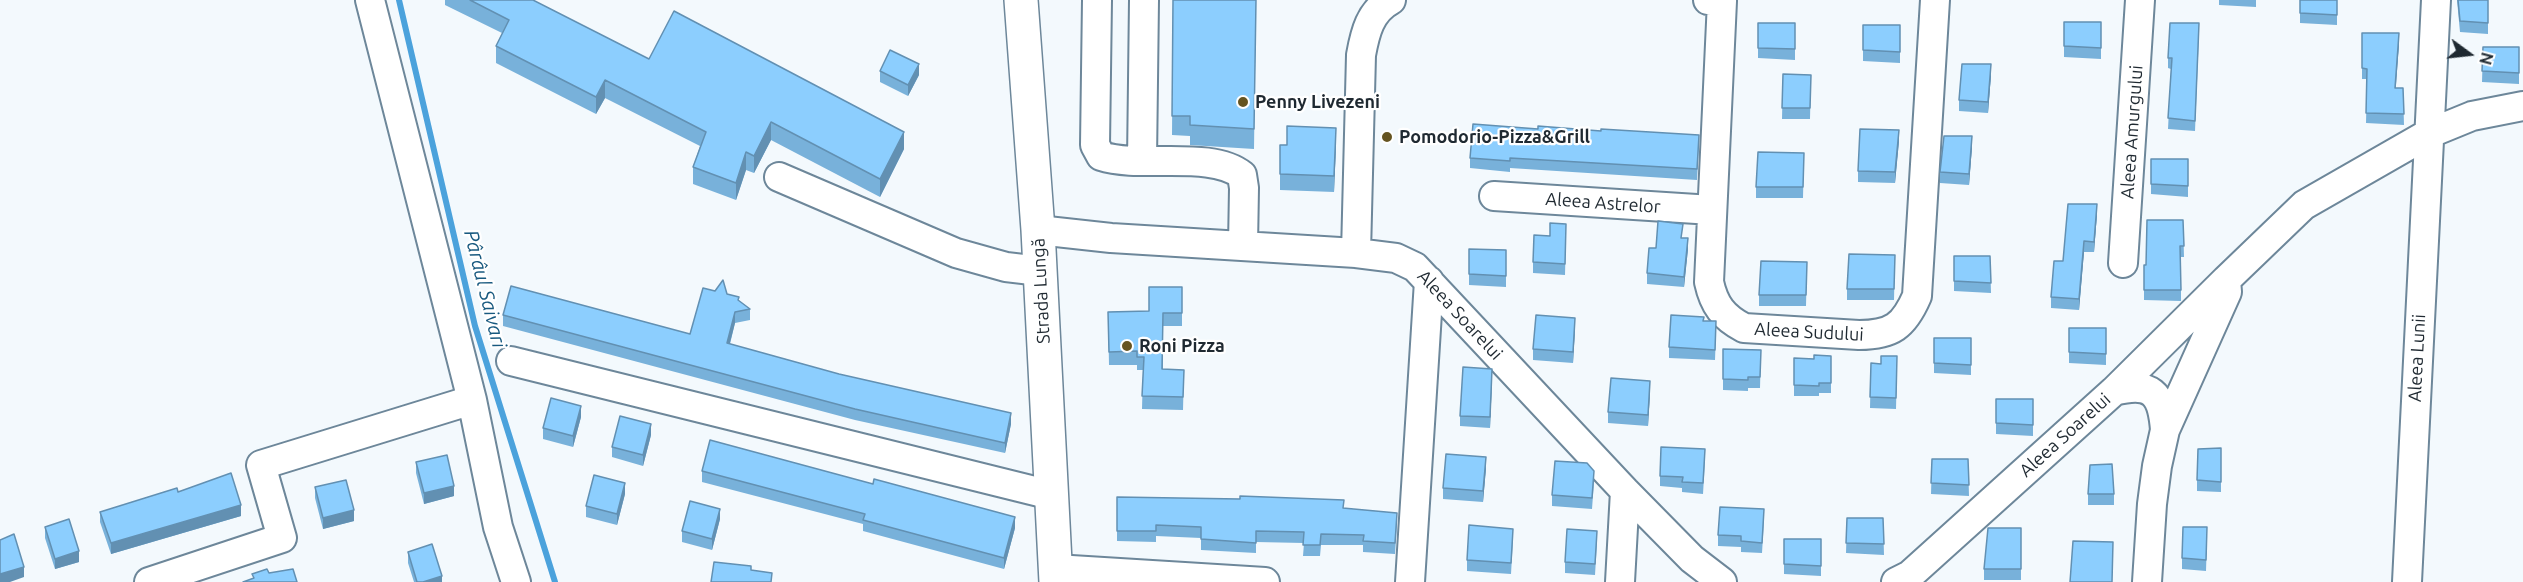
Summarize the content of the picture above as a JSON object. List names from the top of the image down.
{
  "streets": {
    "main road": ["Strada Lungă"],
    "street": [
      "Aleea Amurgului",
      "Aleea Astrelor",
      "Aleea Soarelui",
      "Aleea Sudului",
      "Aleea Lunii"
    ]
  },
  "crossings": [
    ["Aleea Astrelor", "Aleea Sudului"],
    ["Strada Lungă", "Aleea Soarelui"],
    ["Aleea Soarelui", "Aleea Lunii"]
  ],
  "water": ["Pârâul Saivari"],
  "places": ["Penny Livezeni", "Pomodorio-Pizza&Grill", "Roni Pizza"],
  "north": "right"
}
